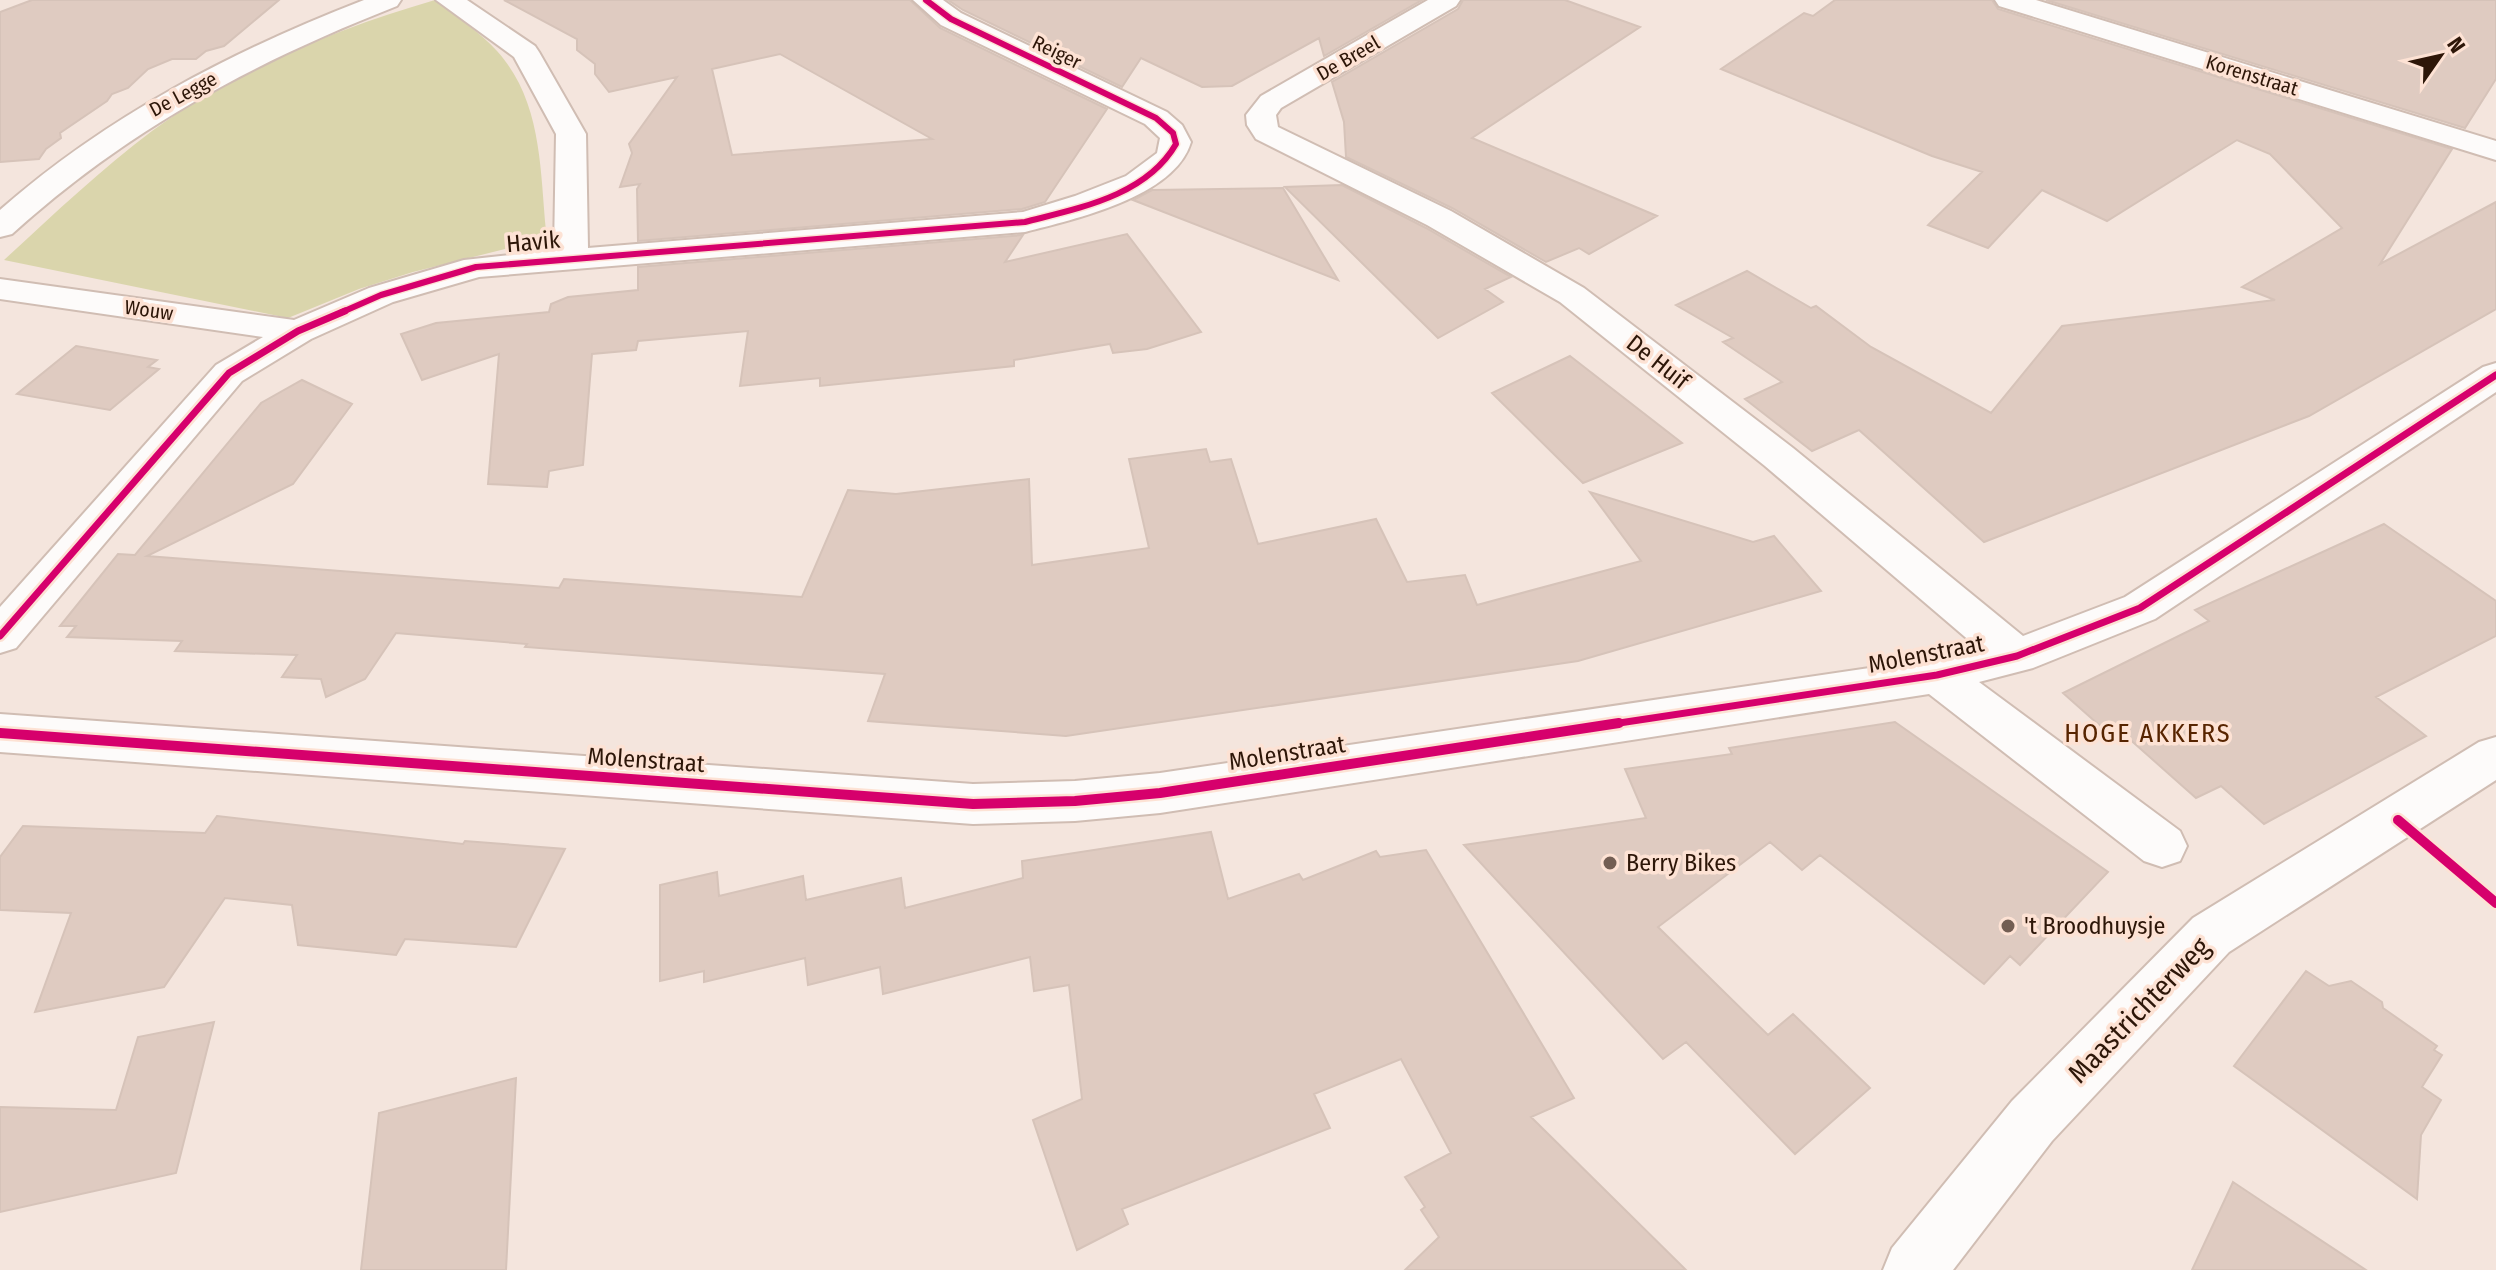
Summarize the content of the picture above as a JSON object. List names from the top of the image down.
{
  "streets": {
    "street": [
      "Reiger",
      "De Breel",
      "Korenstraat",
      "De Legge",
      "Havik",
      "Wouw",
      "De Huif",
      "Molenstraat",
      "Maastrichterweg"
    ]
  },
  "crossings": [
    ["Reiger", "Havik"],
    ["De Breel", "De Huif"],
    ["Havik", "Wouw"],
    ["De Huif", "Molenstraat"]
  ],
  "districts": ["HOGE AKKERS"],
  "places": ["Berry Bikes", "'t Broodhuysje"],
  "north": "top right"
}
